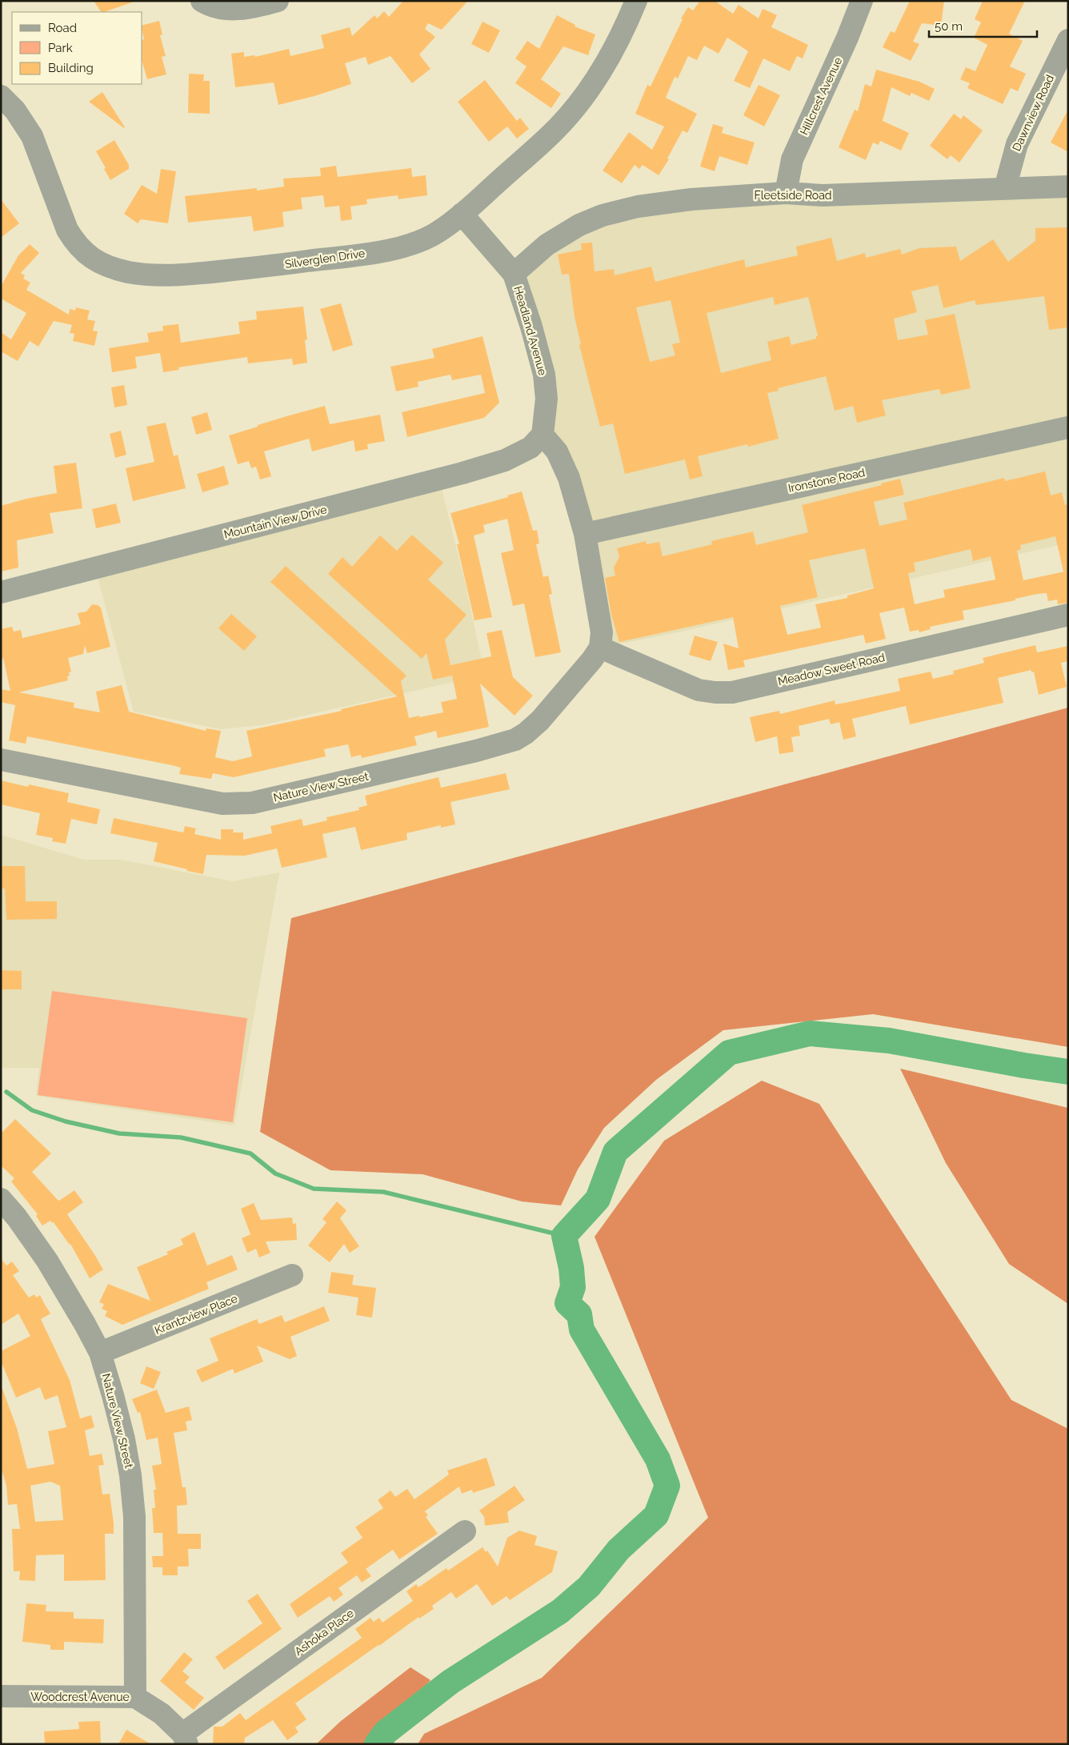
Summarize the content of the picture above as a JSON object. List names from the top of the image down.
{
  "streets": {
    "street": [
      "Hillcrest Avenue",
      "Dawnview Road",
      "Fleetside Road",
      "Silverglen Drive",
      "Headland Avenue",
      "Ironstone Road",
      "Mountain View Drive",
      "Meadow Sweet Road",
      "Nature View Street",
      "Krantzview Place",
      "Ashoka Place",
      "Woodcrest Avenue"
    ]
  },
  "crossings": [
    ["Hillcrest Avenue", "Fleetside Road"],
    ["Dawnview Road", "Fleetside Road"],
    ["Fleetside Road", "Headland Avenue"],
    ["Silverglen Drive", "Headland Avenue"],
    ["Headland Avenue", "Mountain View Drive"],
    ["Meadow Sweet Road", "Nature View Street"],
    ["Nature View Street", "Krantzview Place"],
    ["Nature View Street", "Woodcrest Avenue"],
    ["Ashoka Place", "Woodcrest Avenue"]
  ],
  "legend": ["Road", "Park", "Building"],
  "scale_bar": "50 m"
}
